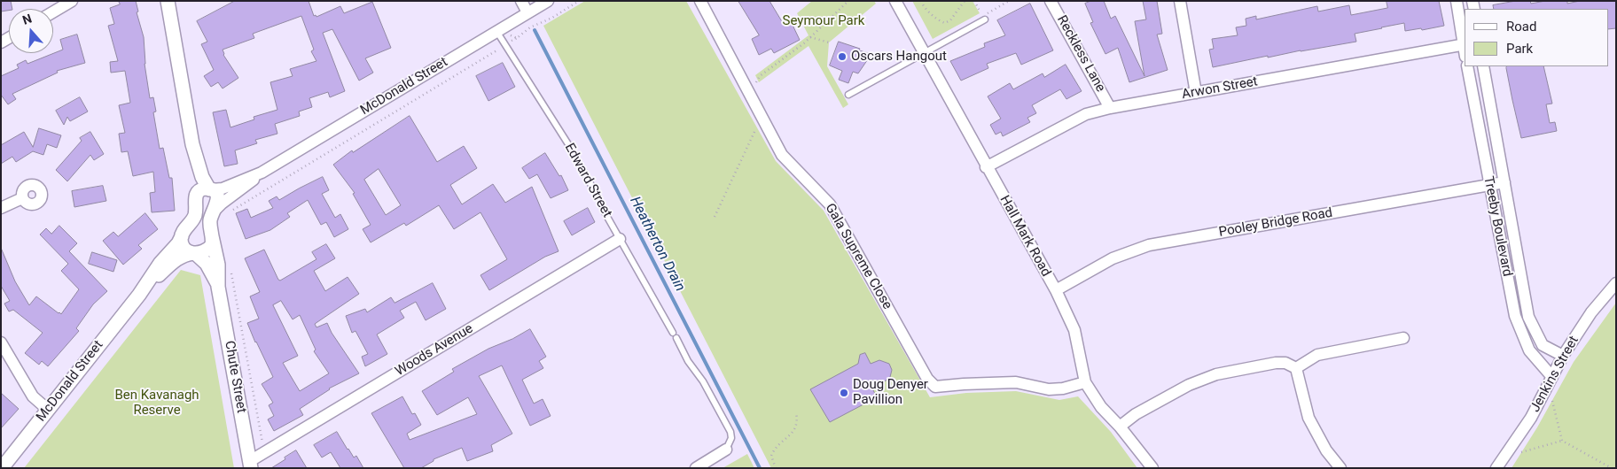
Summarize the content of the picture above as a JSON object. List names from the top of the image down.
{
  "streets": {
    "street": [
      "Reckless Lane",
      "McDonald Street",
      "Arwon Street",
      "Pooley Bridge Road",
      "Treeby Boulevard",
      "Hall Mark Road",
      "Gala Supreme Close",
      "Woods Avenue",
      "Jenkins Street",
      "Chute Street"
    ],
    "lane": ["Edward Street"]
  },
  "crossings": [
    ["Reckless Lane", "Arwon Street"],
    ["McDonald Street", "Edward Street"],
    ["McDonald Street", "Chute Street"],
    ["Arwon Street", "Hall Mark Road"],
    ["Edward Street", "Woods Avenue"],
    ["Pooley Bridge Road", "Treeby Boulevard"],
    ["Pooley Bridge Road", "Hall Mark Road"],
    ["Treeby Boulevard", "Jenkins Street"],
    ["Hall Mark Road", "Gala Supreme Close"],
    ["Woods Avenue", "Chute Street"]
  ],
  "water": ["Heatherton Drain"],
  "parks": ["Seymour Park", "Ben Kavanagh Reserve"],
  "places": ["Oscars Hangout", "Doug Denyer Pavillion"],
  "legend": ["Road", "Park"],
  "north": "top"
}
